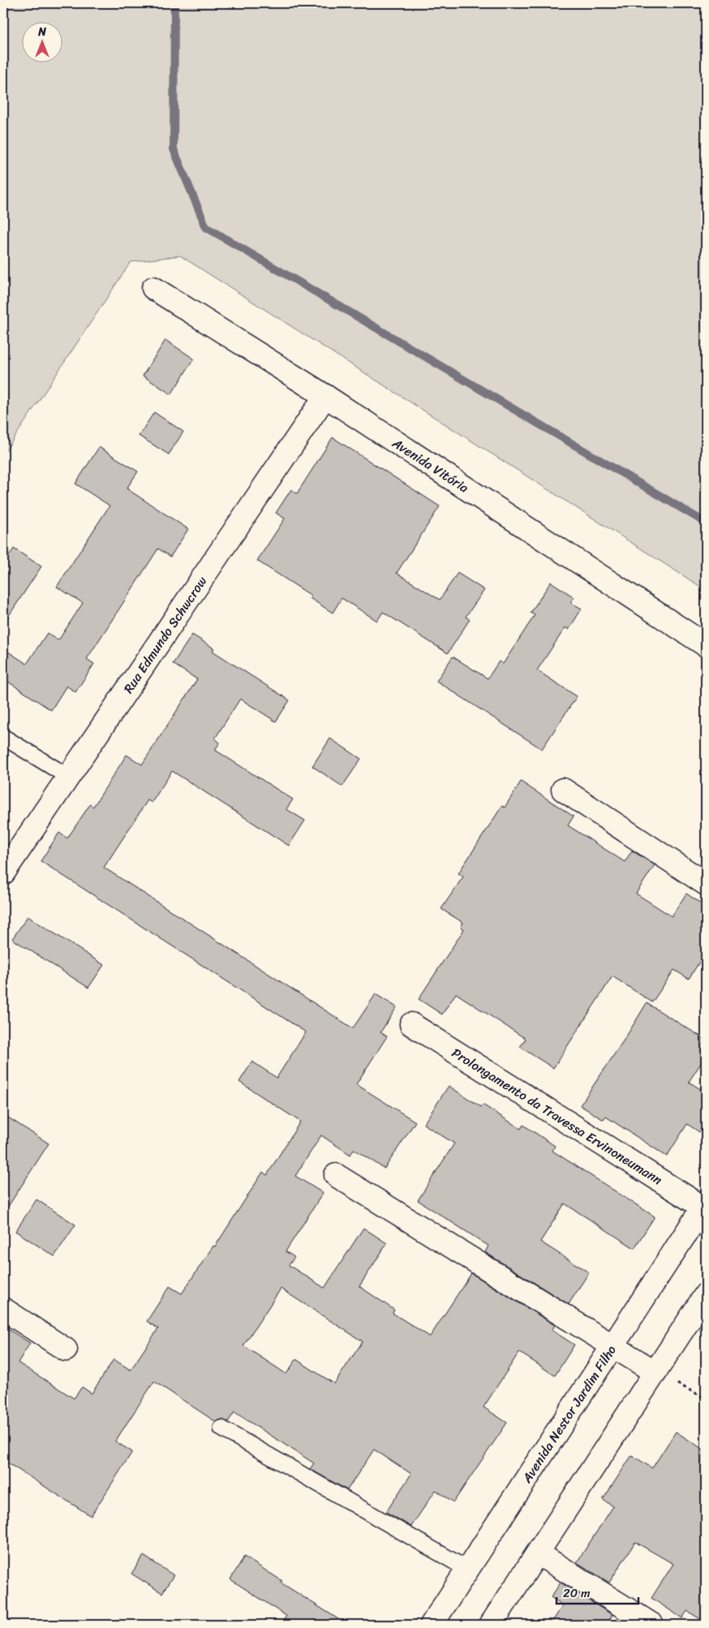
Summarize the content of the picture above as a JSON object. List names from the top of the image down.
{
  "streets": {
    "street": [
      "Avenida Vitória",
      "Rua Edmundo Schwcrow",
      "Prolongamento da Travessa Ervinoneumann",
      "Avenida Nestor Jardim Filho"
    ]
  },
  "crossings": [
    ["Avenida Vitória", "Rua Edmundo Schwcrow"],
    ["Prolongamento da Travessa Ervinoneumann", "Avenida Nestor Jardim Filho"]
  ],
  "scale_bar": "20 m",
  "north": "top"
}
